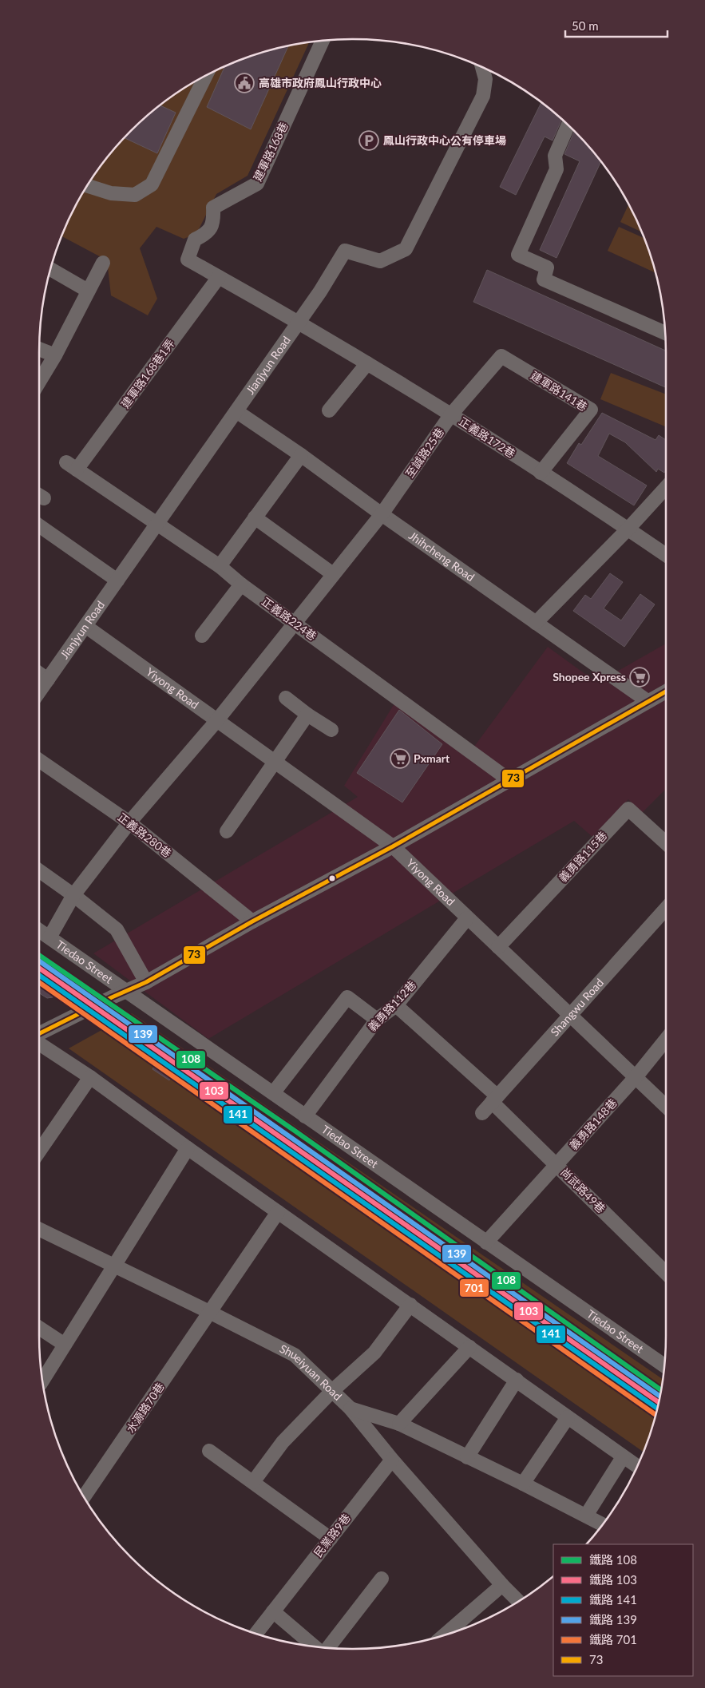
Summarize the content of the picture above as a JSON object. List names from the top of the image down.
{
  "streets": {
    "street": [
      "建軍路168巷",
      "Jianjyun Road",
      "建軍路168巷1弄",
      "建軍路141巷",
      "正義路172巷",
      "至誠路25巷",
      "Jhihcheng Road",
      "正義路224巷",
      "Yiyong Road",
      "正義路280巷",
      "義勇路115巷",
      "Tiedao Street",
      "義勇路112巷",
      "Shangwu Road",
      "義勇路148巷",
      "尚武路49巷",
      "Shueiyuan Road",
      "水源路70巷",
      "民業路9巷"
    ]
  },
  "crossings": [
    ["建軍路168巷", "Jianjyun Road"],
    ["建軍路168巷", "建軍路168巷1弄"],
    ["建軍路168巷", "正義路172巷"],
    ["Jianjyun Road", "正義路172巷"],
    ["Jianjyun Road", "Jhihcheng Road"],
    ["Jianjyun Road", "正義路224巷"],
    ["Jianjyun Road", "Yiyong Road"],
    ["建軍路168巷1弄", "正義路224巷"],
    ["建軍路141巷", "正義路172巷"],
    ["建軍路141巷", "至誠路25巷"],
    ["正義路172巷", "至誠路25巷"],
    ["至誠路25巷", "Jhihcheng Road"],
    ["至誠路25巷", "正義路224巷"],
    ["至誠路25巷", "Yiyong Road"],
    ["至誠路25巷", "正義路280巷"],
    ["至誠路25巷", "Tiedao Street"],
    ["Yiyong Road", "義勇路115巷"],
    ["Yiyong Road", "義勇路112巷"],
    ["Yiyong Road", "Shangwu Road"],
    ["Yiyong Road", "義勇路148巷"],
    ["Tiedao Street", "義勇路112巷"],
    ["Tiedao Street", "義勇路148巷"],
    ["義勇路112巷", "尚武路49巷"],
    ["Shangwu Road", "尚武路49巷"],
    ["義勇路148巷", "尚武路49巷"],
    ["Shueiyuan Road", "水源路70巷"],
    ["Shueiyuan Road", "民業路9巷"]
  ],
  "places": {
    "public building": ["高雄市政府鳳山行政中心"],
    "parking": ["鳳山行政中心公有停車場"],
    "supermarket": ["Shopee Xpress", "Pxmart"]
  },
  "lines": [
    "transit line 73",
    "rail line 108",
    "rail line 139",
    "rail line 103",
    "rail line 141",
    "rail line 701"
  ],
  "legend": [
    "鐵路 108",
    "鐵路 103",
    "鐵路 141",
    "鐵路 139",
    "鐵路 701",
    "73"
  ],
  "scale_bar": "50 m"
}
